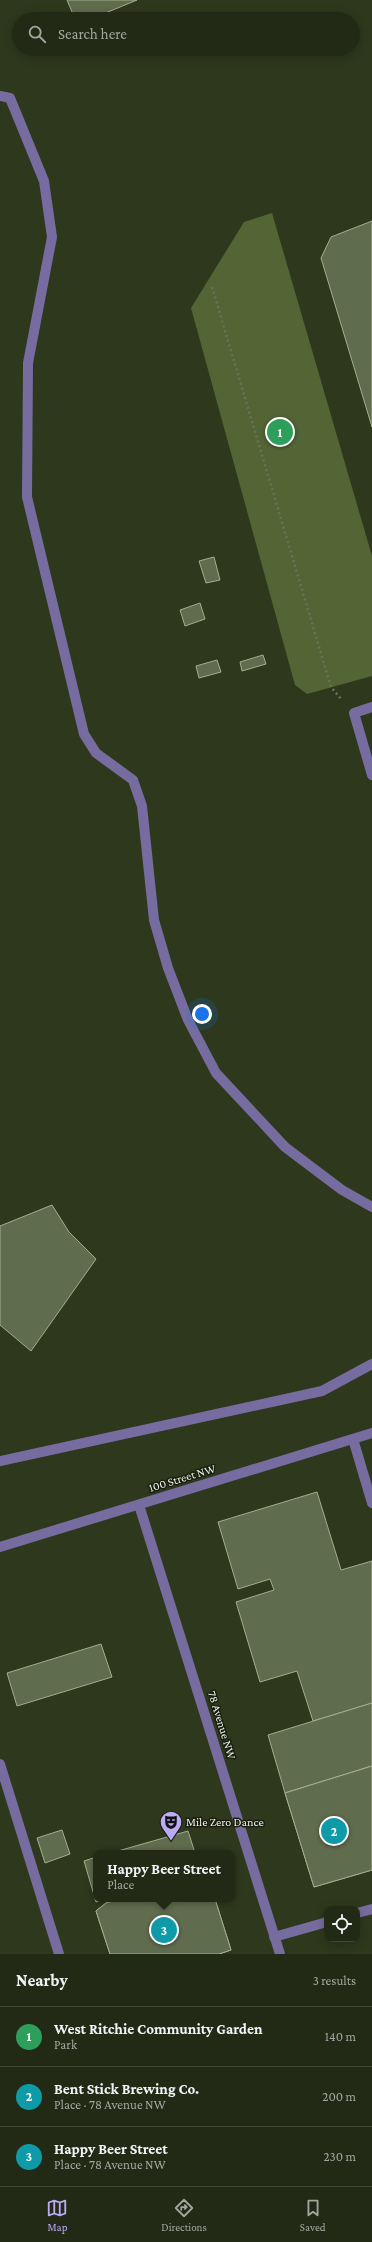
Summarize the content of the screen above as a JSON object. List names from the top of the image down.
{
  "streets": {
    "street": ["100 Street NW", "78 Avenue NW"]
  },
  "crossings": [
    ["100 Street NW", "78 Avenue NW"]
  ],
  "places": {
    "theatre": ["Mile Zero Dance"]
  },
  "page": {
    "search": "Search here",
    "pins": ["1", "2", "3"],
    "popup": ["Happy Beer Street", "Place"],
    "heading": ["Nearby", "3 results"],
    "list": [
      {
        "mark": "1",
        "name": "West Ritchie Community Garden",
        "note": "Park",
        "value": "140 m"
      },
      {
        "mark": "2",
        "name": "Bent Stick Brewing Co.",
        "note": "Place · 78 Avenue NW",
        "value": "200 m"
      },
      {
        "mark": "3",
        "name": "Happy Beer Street",
        "note": "Place · 78 Avenue NW",
        "value": "230 m"
      }
    ],
    "nav": ["Map", "Directions", "Saved"]
  }
}
